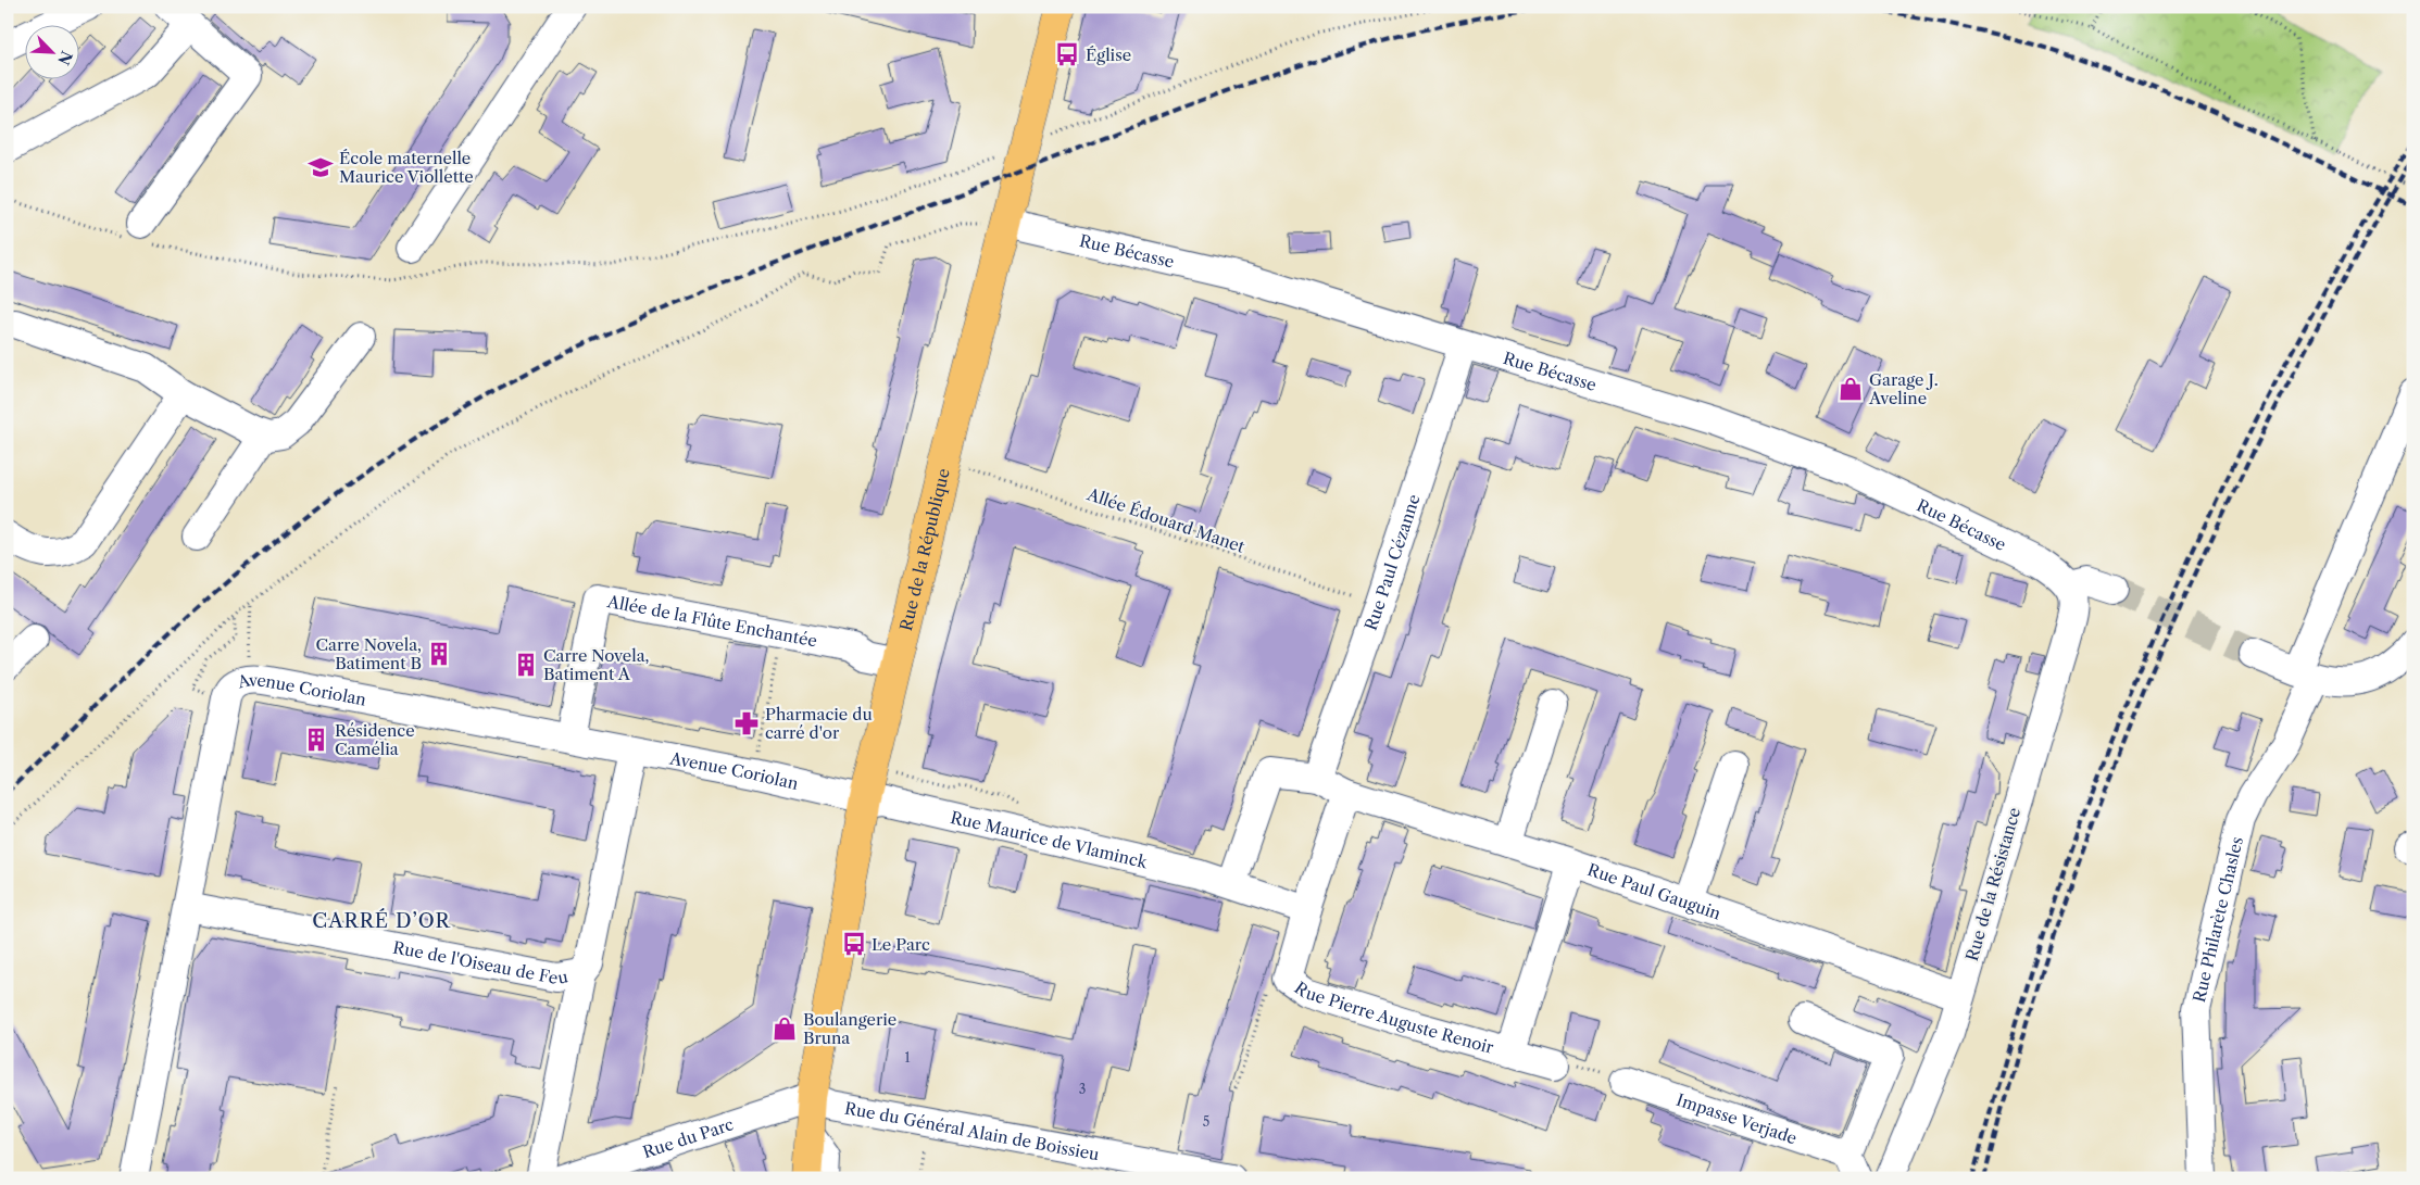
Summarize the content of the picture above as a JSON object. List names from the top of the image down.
{
  "streets": {
    "main road": ["Rue de la République"],
    "street": [
      "Rue Bécasse",
      "Rue Paul Cézanne",
      "Allée de la Flûte Enchantée",
      "Avenue Coriolan",
      "Rue Maurice de Vlaminck",
      "Rue de la Résistance",
      "Rue Paul Gauguin",
      "Rue Philarète Chasles",
      "Rue de l'Oiseau de Feu",
      "Rue Pierre Auguste Renoir",
      "Impasse Verjade",
      "Rue du Général Alain de Boissieu",
      "Rue du Parc"
    ],
    "path": ["Allée Édouard Manet"]
  },
  "crossings": [
    ["Rue Bécasse", "Rue de la République"],
    ["Rue Bécasse", "Rue Paul Cézanne"],
    ["Rue Bécasse", "Rue de la Résistance"],
    ["Allée Édouard Manet", "Rue de la République"],
    ["Allée Édouard Manet", "Rue Paul Cézanne"],
    ["Rue de la République", "Allée de la Flûte Enchantée"],
    ["Rue de la République", "Avenue Coriolan"],
    ["Rue de la République", "Rue Maurice de Vlaminck"],
    ["Rue de la République", "Rue du Général Alain de Boissieu"],
    ["Rue de la République", "Rue du Parc"],
    ["Rue Paul Cézanne", "Rue Paul Gauguin"],
    ["Allée de la Flûte Enchantée", "Avenue Coriolan"],
    ["Avenue Coriolan", "Rue Maurice de Vlaminck"],
    ["Avenue Coriolan", "Rue de l'Oiseau de Feu"],
    ["Rue Maurice de Vlaminck", "Rue Pierre Auguste Renoir"],
    ["Rue de la Résistance", "Rue Paul Gauguin"],
    ["Rue Paul Gauguin", "Rue Pierre Auguste Renoir"],
    ["Rue du Général Alain de Boissieu", "Rue du Parc"]
  ],
  "districts": ["CARRÉ D’OR"],
  "places": {
    "bus stop": ["Église", "Le Parc"],
    "school or university": ["École maternelle Maurice Viollette"],
    "shop": ["Garage J. Aveline", "Boulangerie Bruna"],
    "building": ["Carre Novela, Batiment B", "Carre Novela, Batiment A", "Résidence Camélia"],
    "pharmacy": ["Pharmacie du carré d'or"]
  },
  "house_numbers": ["1", "3", "5"],
  "north": "bottom right"
}
